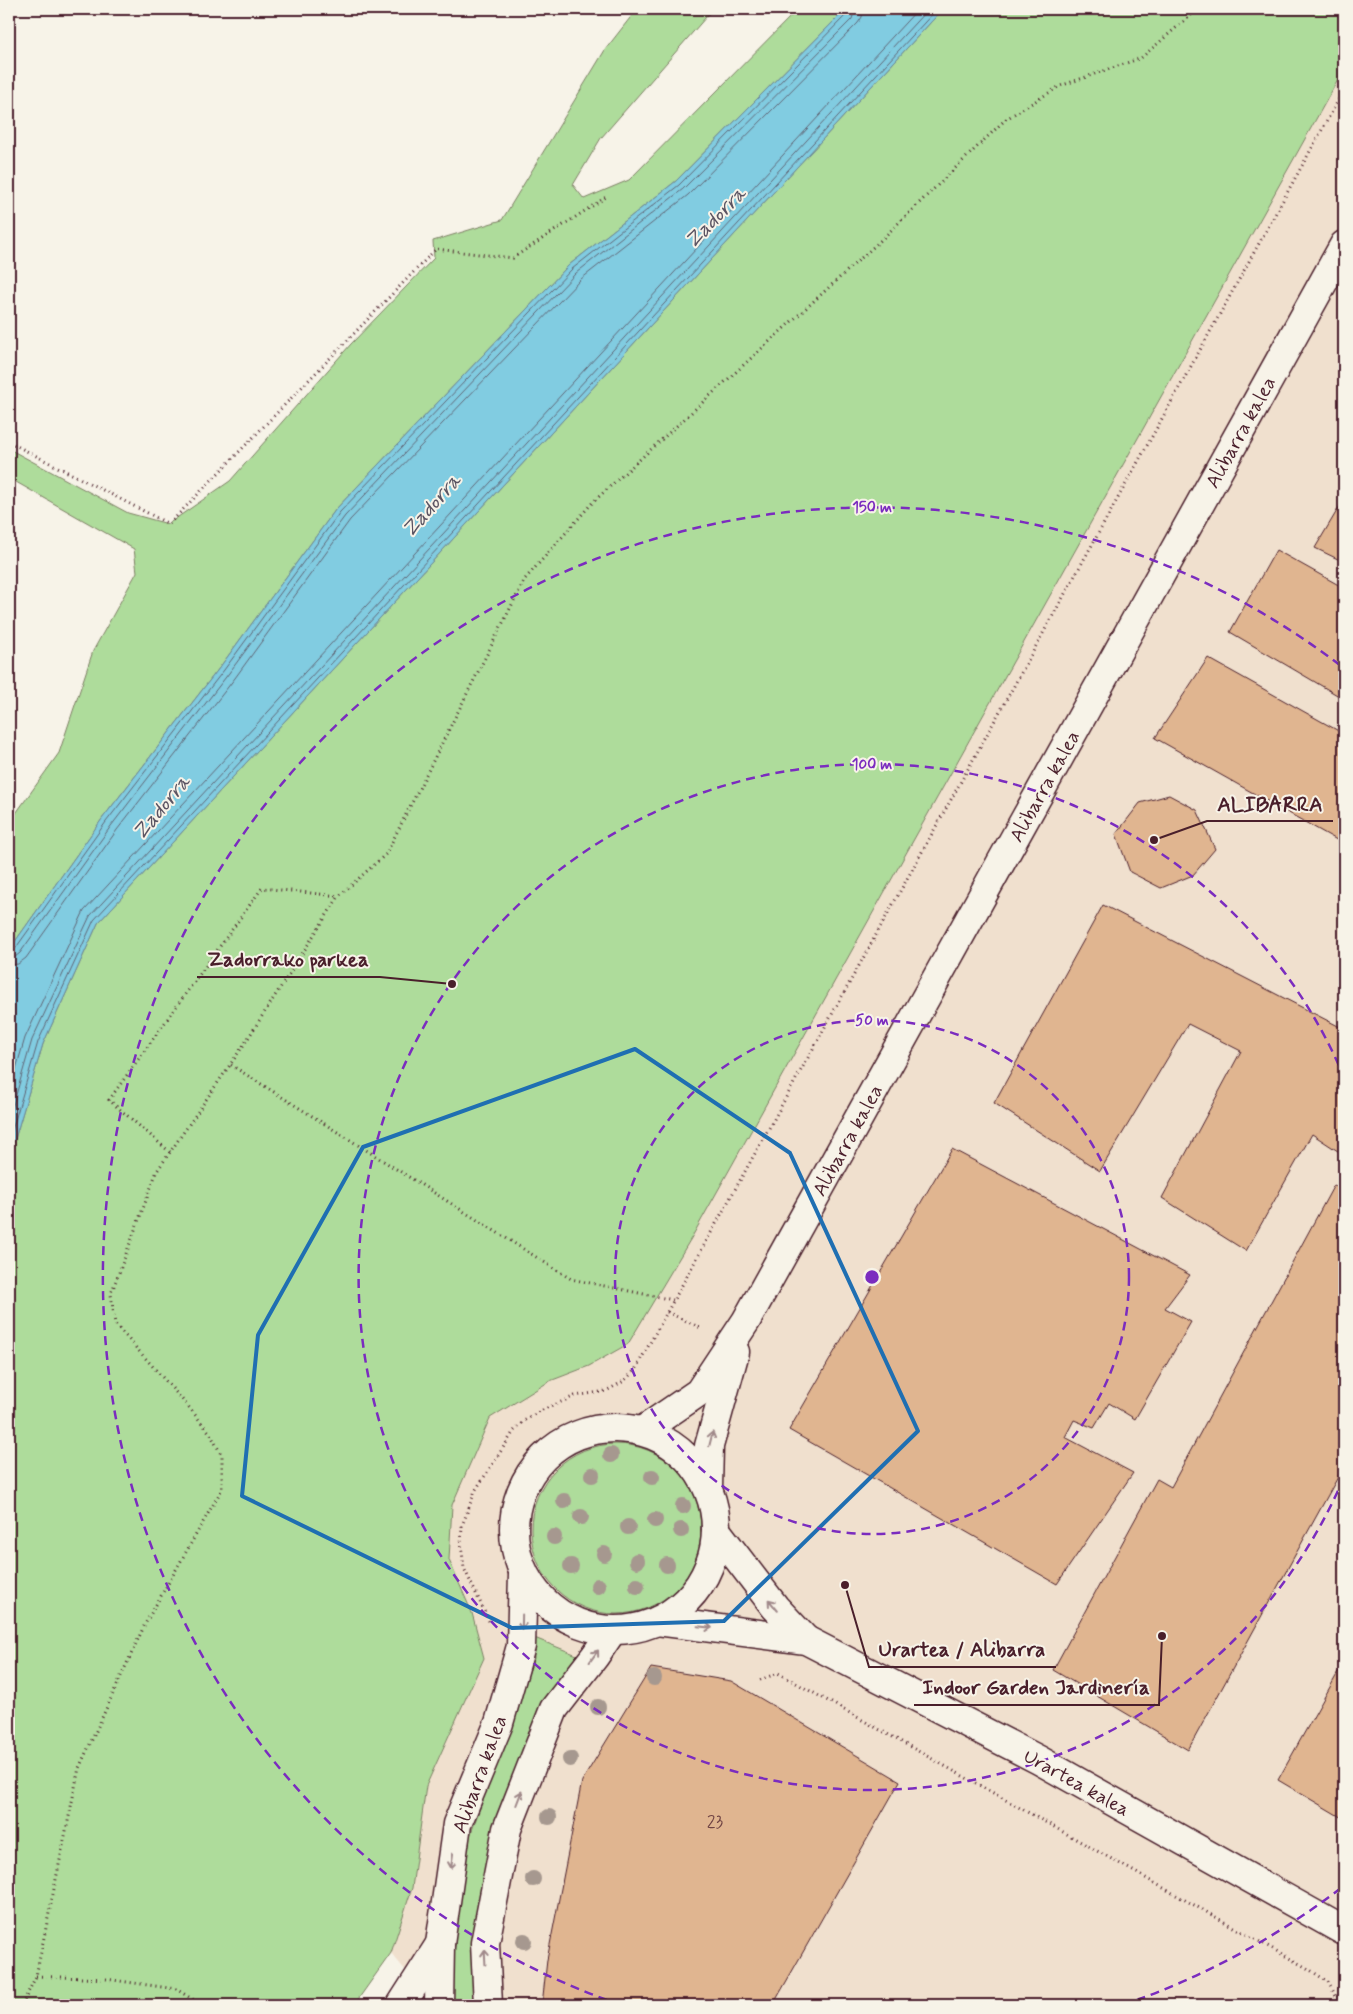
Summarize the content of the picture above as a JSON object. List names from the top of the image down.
{
  "streets": {
    "street": ["Alibarra kalea", "Urartea kalea"]
  },
  "water": ["Zadorra"],
  "places": [
    "ALIBARRA",
    "Zadorrako parkea",
    "Urartea / Alibarra",
    "Indoor Garden Jardinería"
  ],
  "house_numbers": ["23"],
  "rings": ["150 m", "100 m", "50 m"]
}
